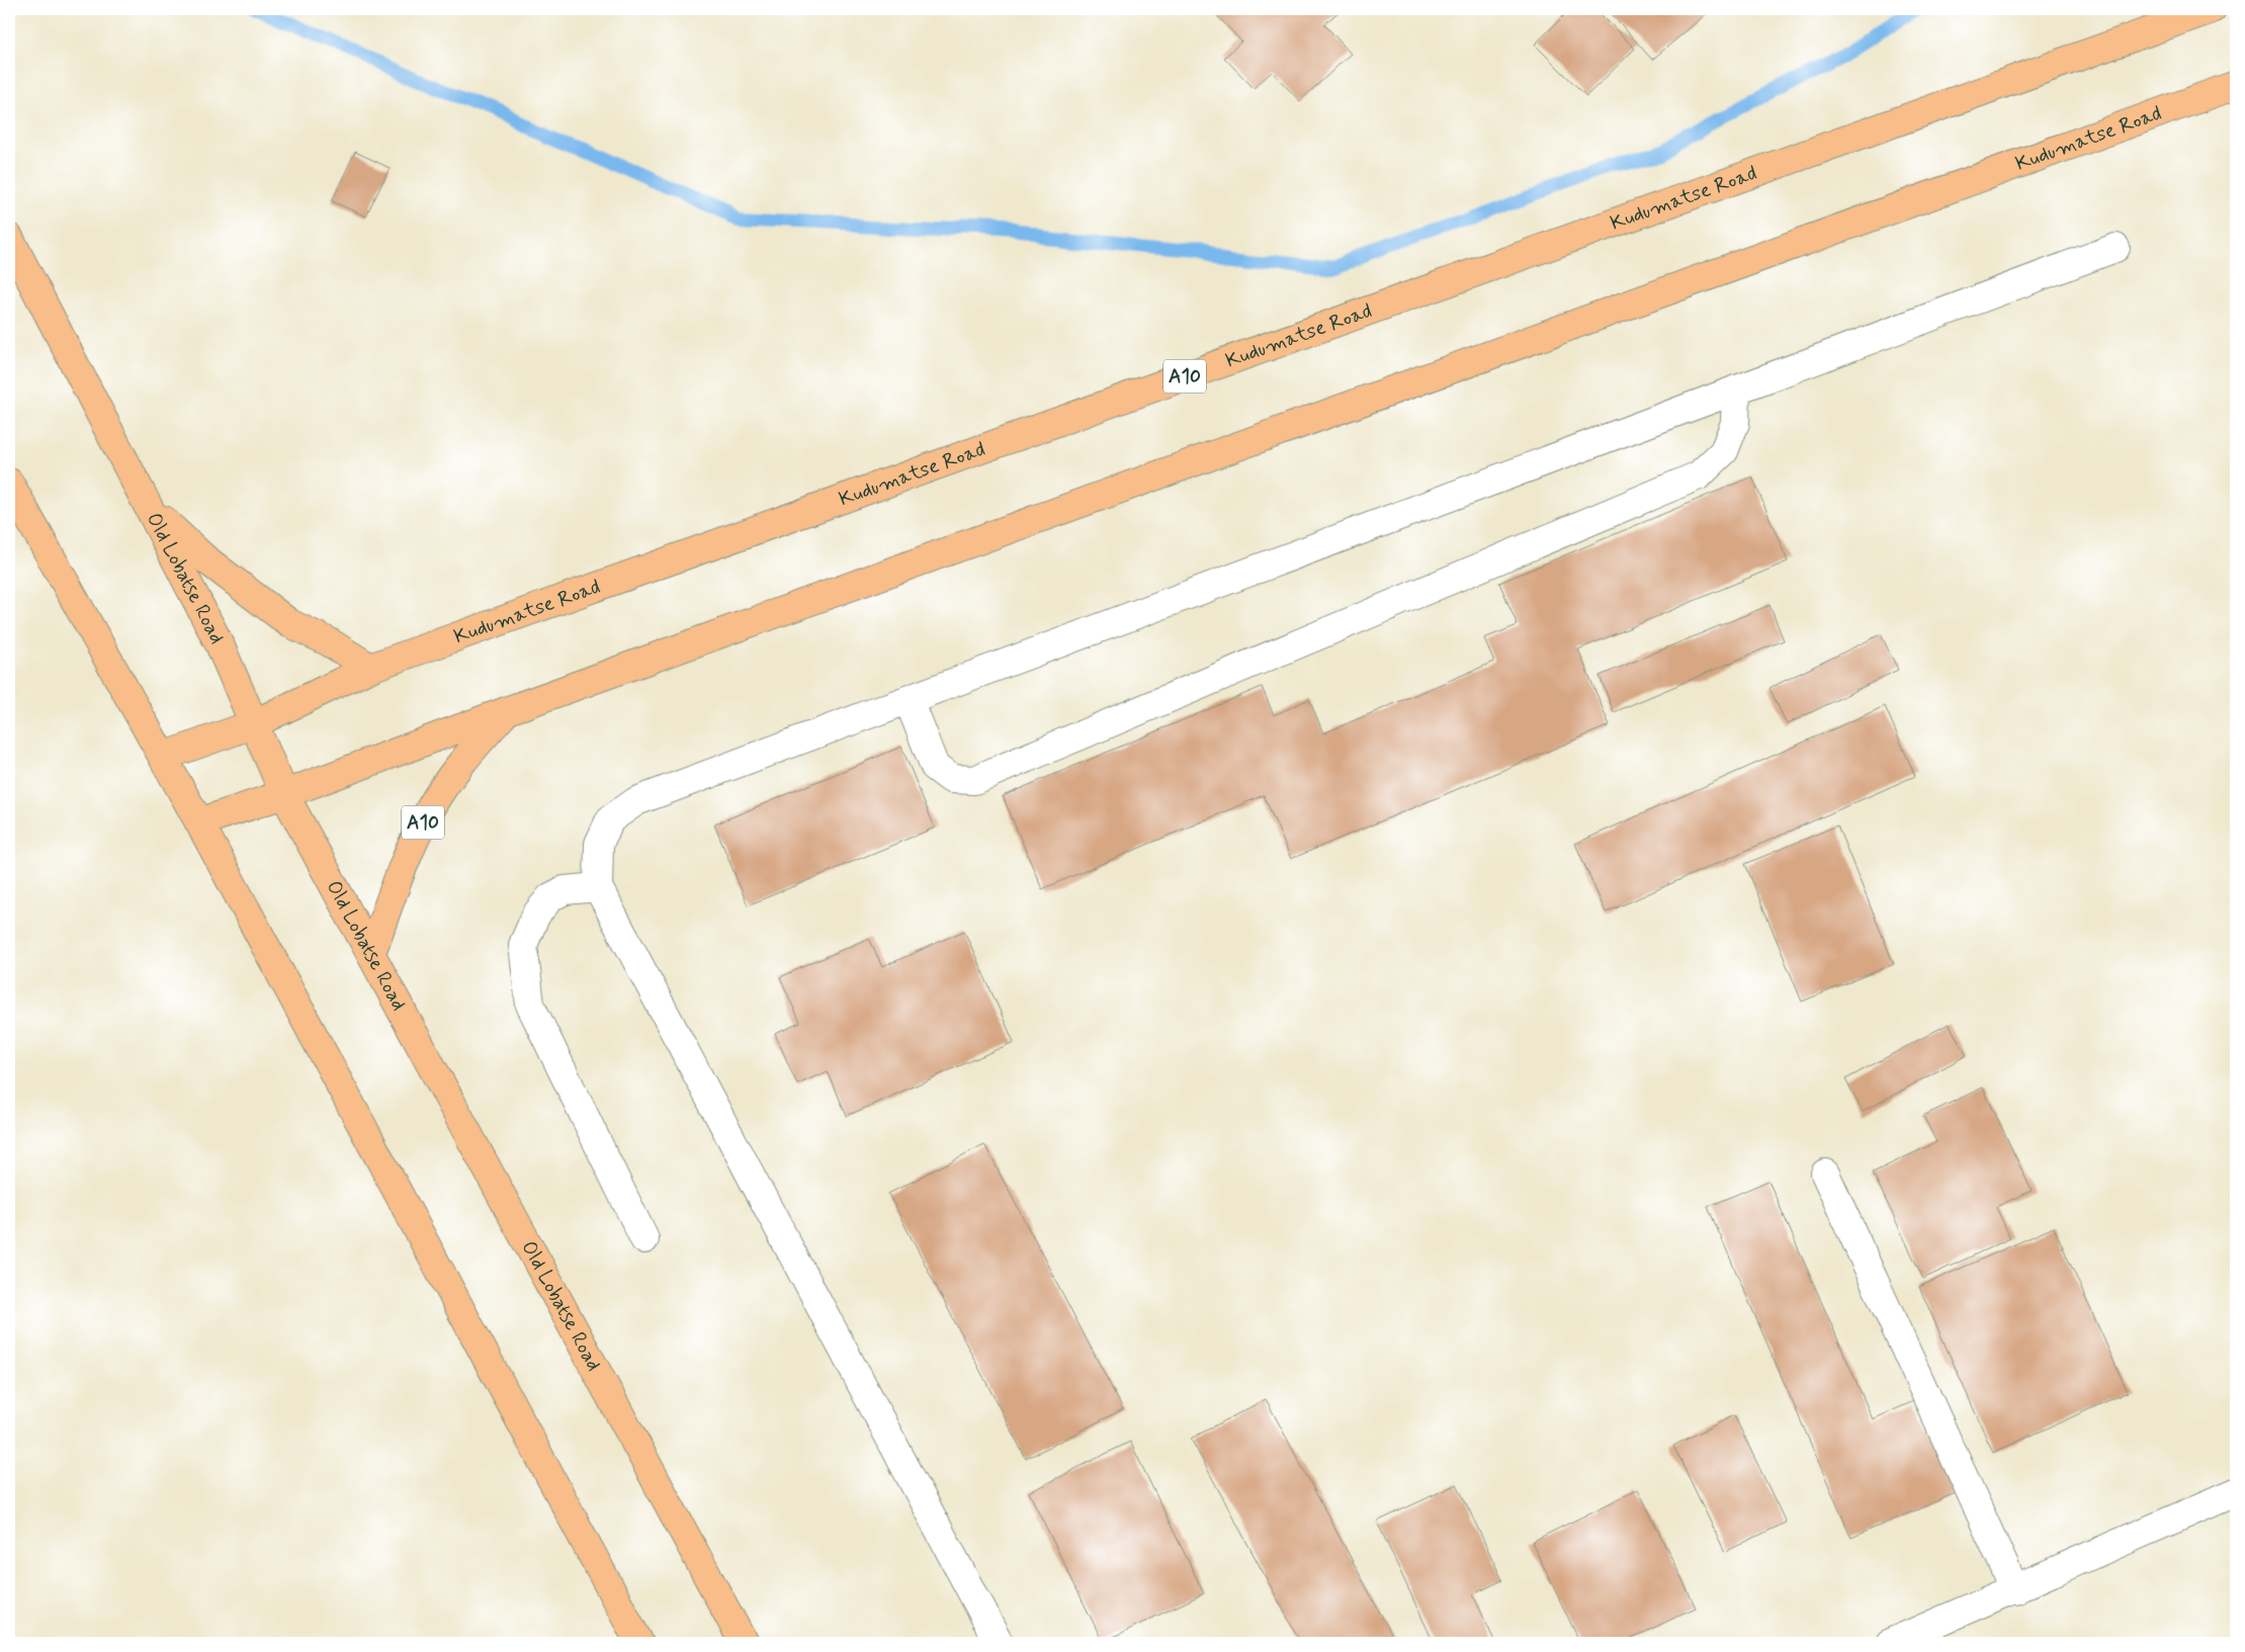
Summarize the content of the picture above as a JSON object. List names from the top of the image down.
{
  "streets": {
    "main road": ["Kudumatse Road", "A10", "Old Lobatse Road"]
  },
  "crossings": [
    ["Kudumatse Road", "A10"],
    ["Kudumatse Road", "Old Lobatse Road"],
    ["A10", "Old Lobatse Road"]
  ]
}
